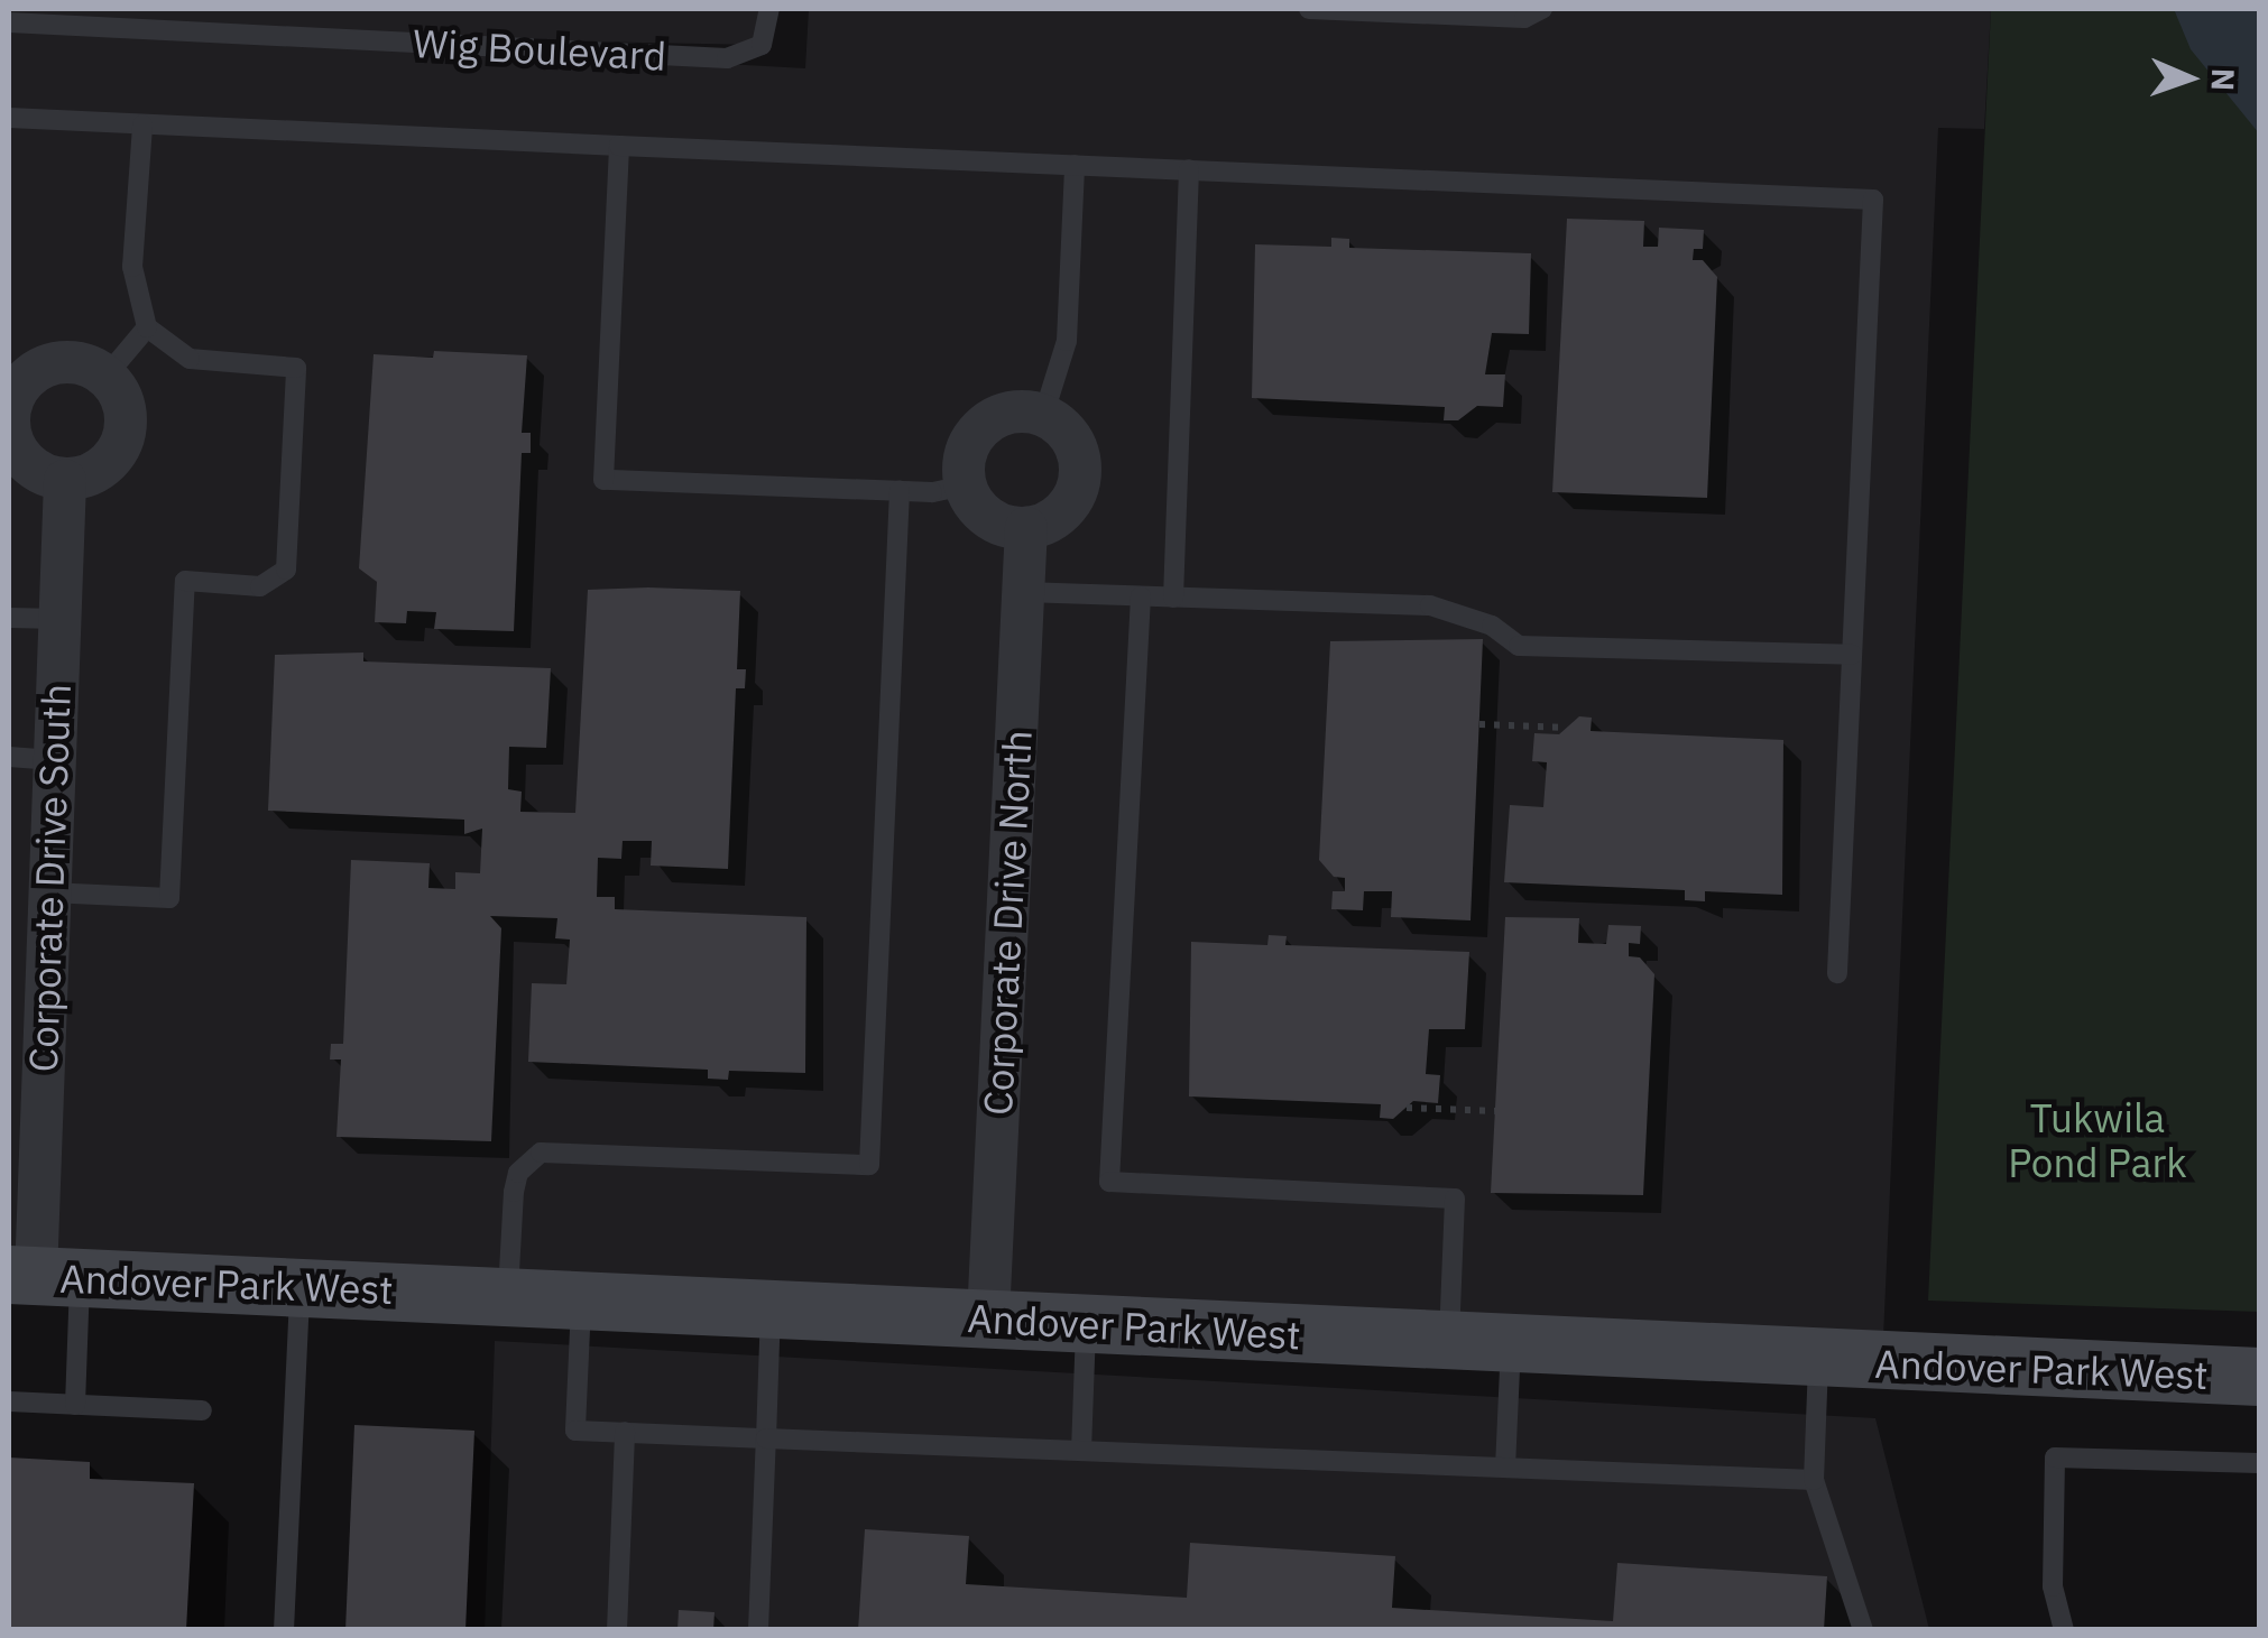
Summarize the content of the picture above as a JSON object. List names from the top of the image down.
{
  "streets": {
    "street": ["Corporate Drive South", "Corporate Drive North", "Andover Park West"],
    "lane": ["Wig Boulevard"]
  },
  "crossings": [
    ["Corporate Drive South", "Andover Park West"],
    ["Corporate Drive North", "Andover Park West"]
  ],
  "parks": ["Tukwila Pond Park"],
  "north": "right"
}
